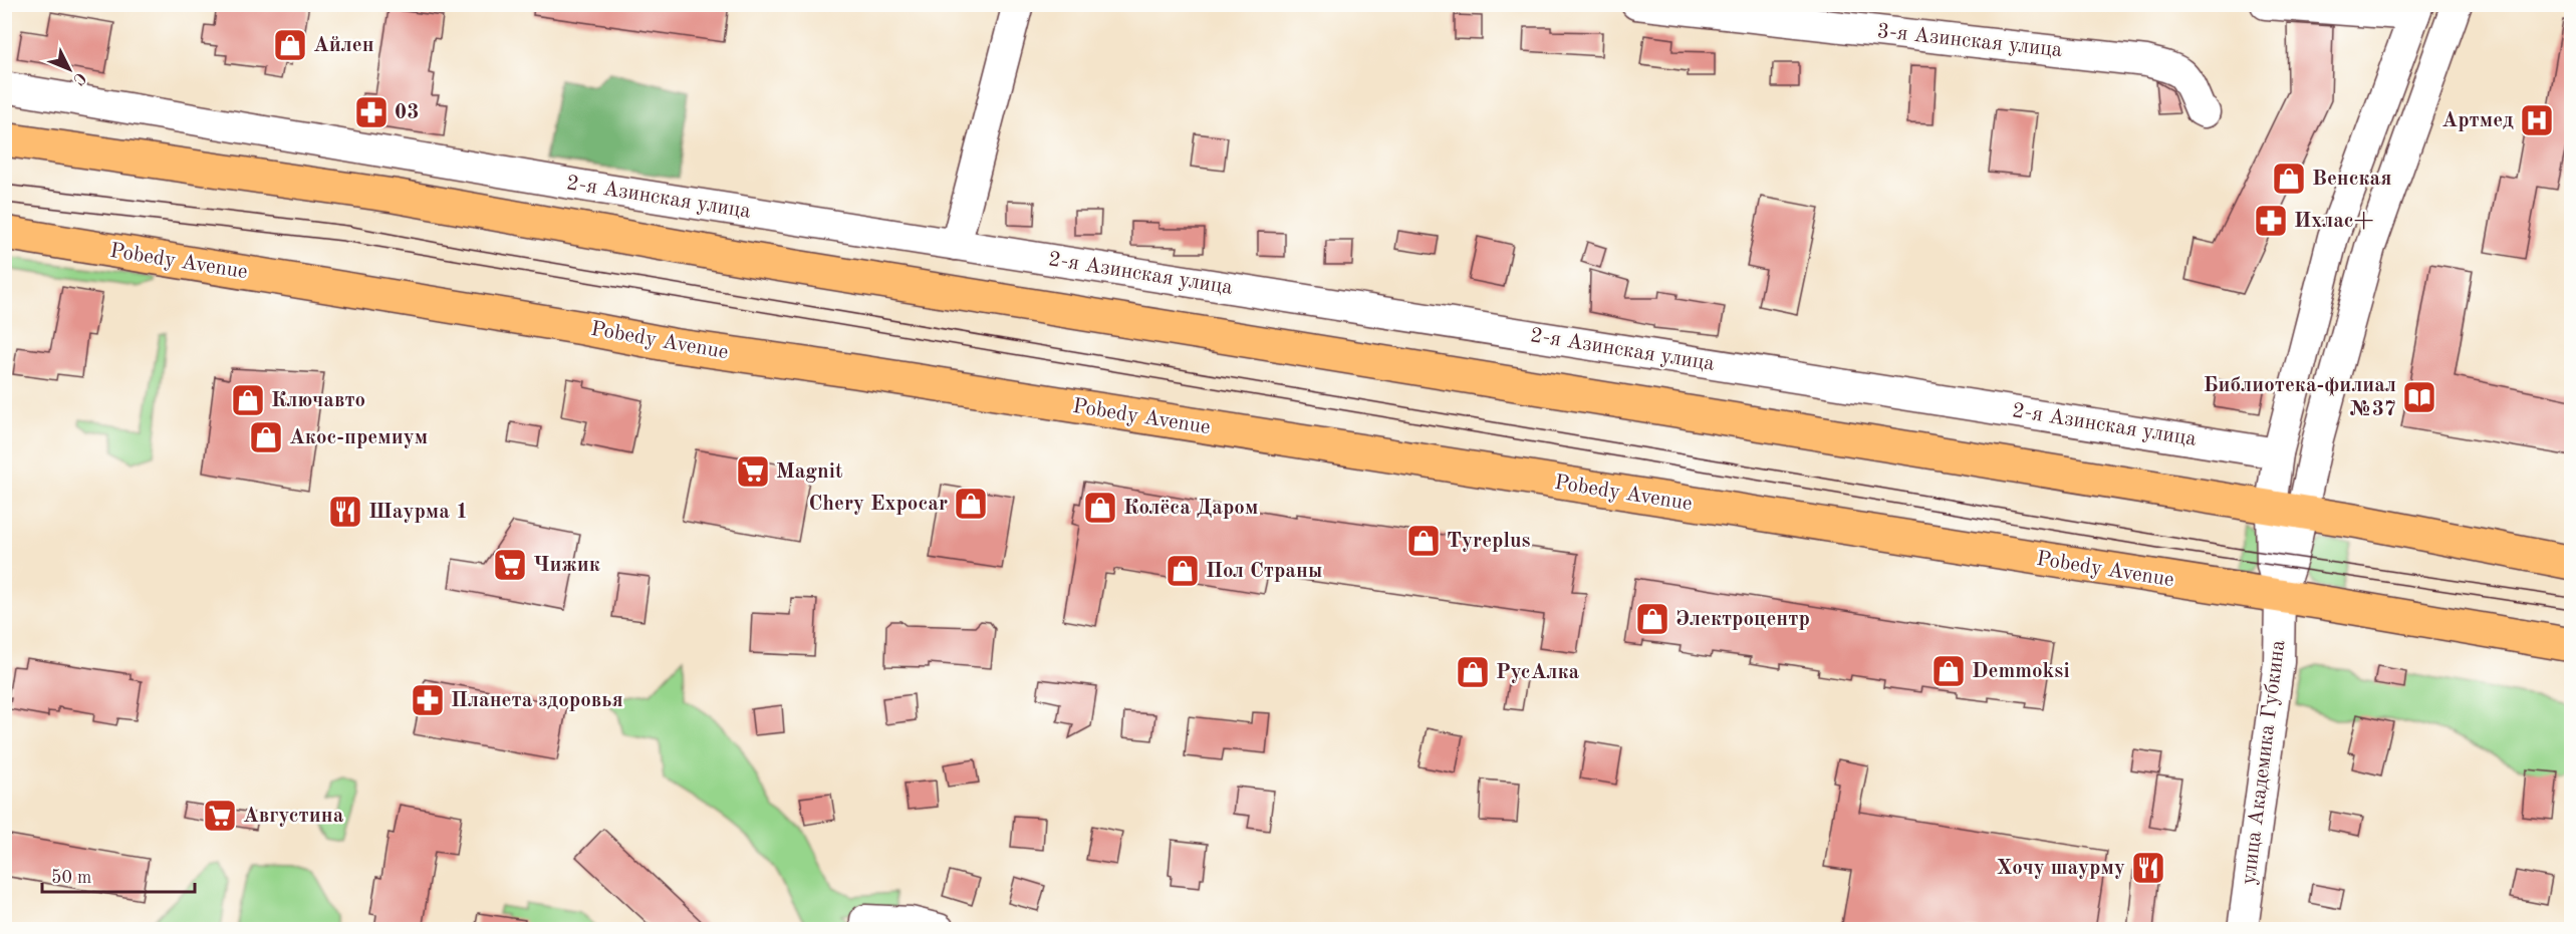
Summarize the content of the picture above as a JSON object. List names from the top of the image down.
{
  "streets": {
    "main road": ["Pobedy Avenue"],
    "street": ["3-я Азинская улица", "2-я Азинская улица", "улица Академика Губкина"]
  },
  "crossings": [
    ["2-я Азинская улица", "улица Академика Губкина"],
    ["Pobedy Avenue", "улица Академика Губкина"]
  ],
  "places": {
    "shop": [
      "Айлен",
      "Венская",
      "Ключавто",
      "Акос-премиум",
      "Chery Expocar",
      "Колёса Даром",
      "Tyreplus",
      "Пол Страны",
      "Электроцентр",
      "Demmoksi",
      "РусАлка"
    ],
    "pharmacy": ["03", "Ихлас+", "Планета здоровья"],
    "hospital": ["Артмед"],
    "library": ["Библиотека-филиал №37"],
    "supermarket": ["Magnit", "Чижик", "Августина"],
    "restaurant": ["Шаурма 1", "Хочу шаурму"]
  },
  "scale_bar": "50 m",
  "north": "bottom right"
}
